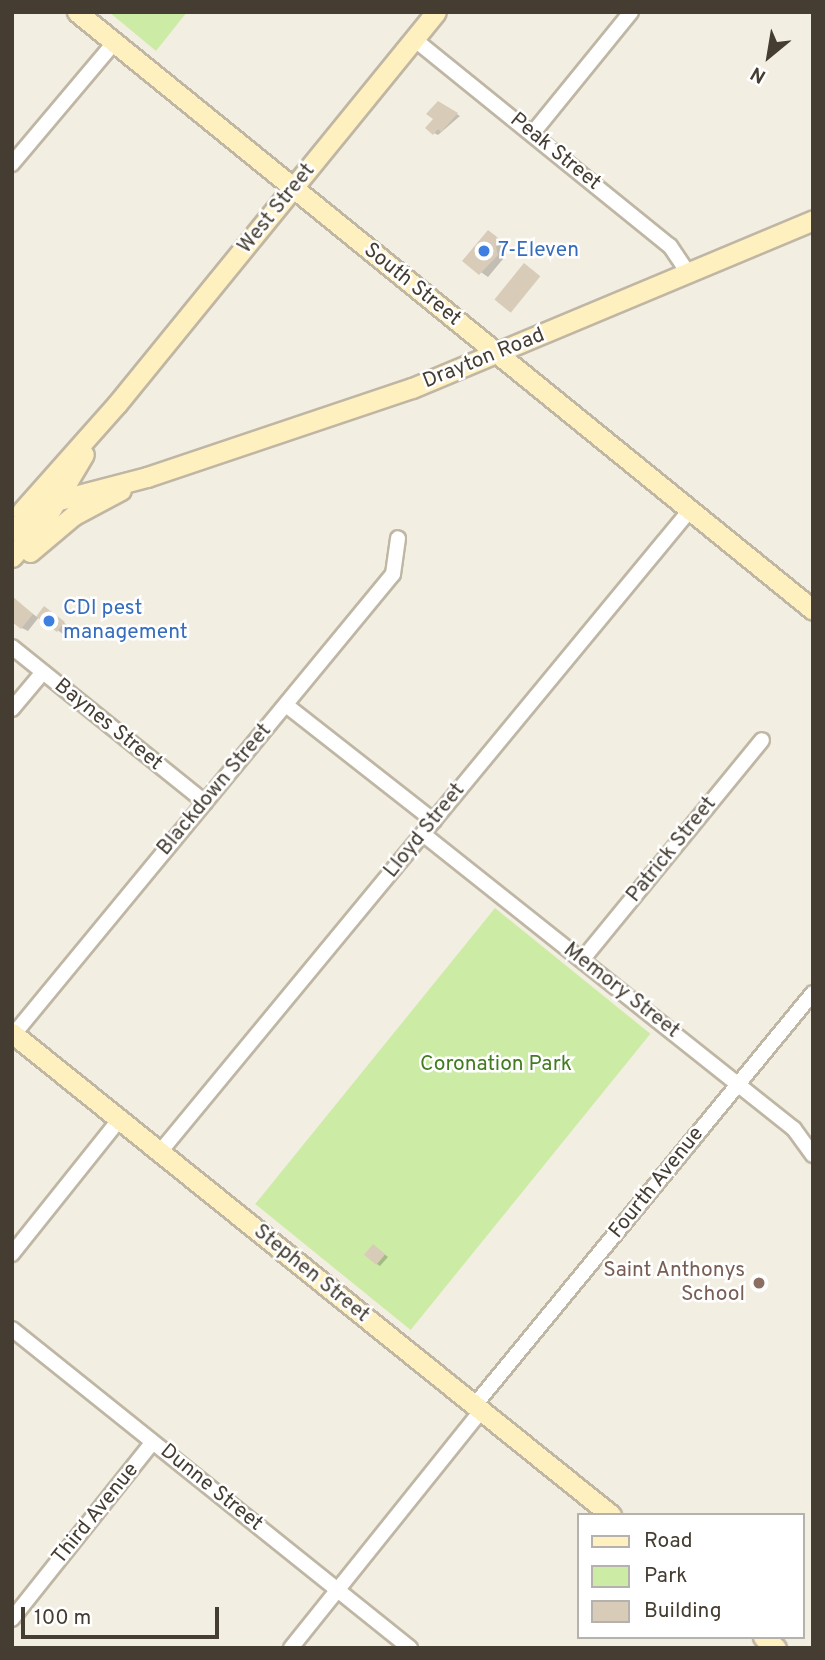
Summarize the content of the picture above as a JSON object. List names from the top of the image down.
{
  "streets": {
    "main road": [
      "West Street",
      "South Street",
      "Drayton Road",
      "Stephen Street"
    ],
    "street": [
      "Peak Street",
      "Baynes Street",
      "Blackdown Street",
      "Lloyd Street",
      "Patrick Street",
      "Memory Street",
      "Fourth Avenue",
      "Dunne Street",
      "Third Avenue"
    ]
  },
  "crossings": [
    ["Peak Street", "West Street"],
    ["Peak Street", "Drayton Road"],
    ["West Street", "South Street"],
    ["South Street", "Drayton Road"],
    ["South Street", "Lloyd Street"],
    ["Baynes Street", "Blackdown Street"],
    ["Blackdown Street", "Stephen Street"],
    ["Lloyd Street", "Memory Street"],
    ["Lloyd Street", "Stephen Street"],
    ["Patrick Street", "Memory Street"],
    ["Memory Street", "Fourth Avenue"],
    ["Fourth Avenue", "Stephen Street"],
    ["Fourth Avenue", "Dunne Street"],
    ["Dunne Street", "Third Avenue"]
  ],
  "parks": ["Coronation Park"],
  "places": ["7-Eleven", "CDI pest management", "Saint Anthonys School"],
  "legend": ["Road", "Park", "Building"],
  "scale_bar": "100 m",
  "north": "bottom left"
}
